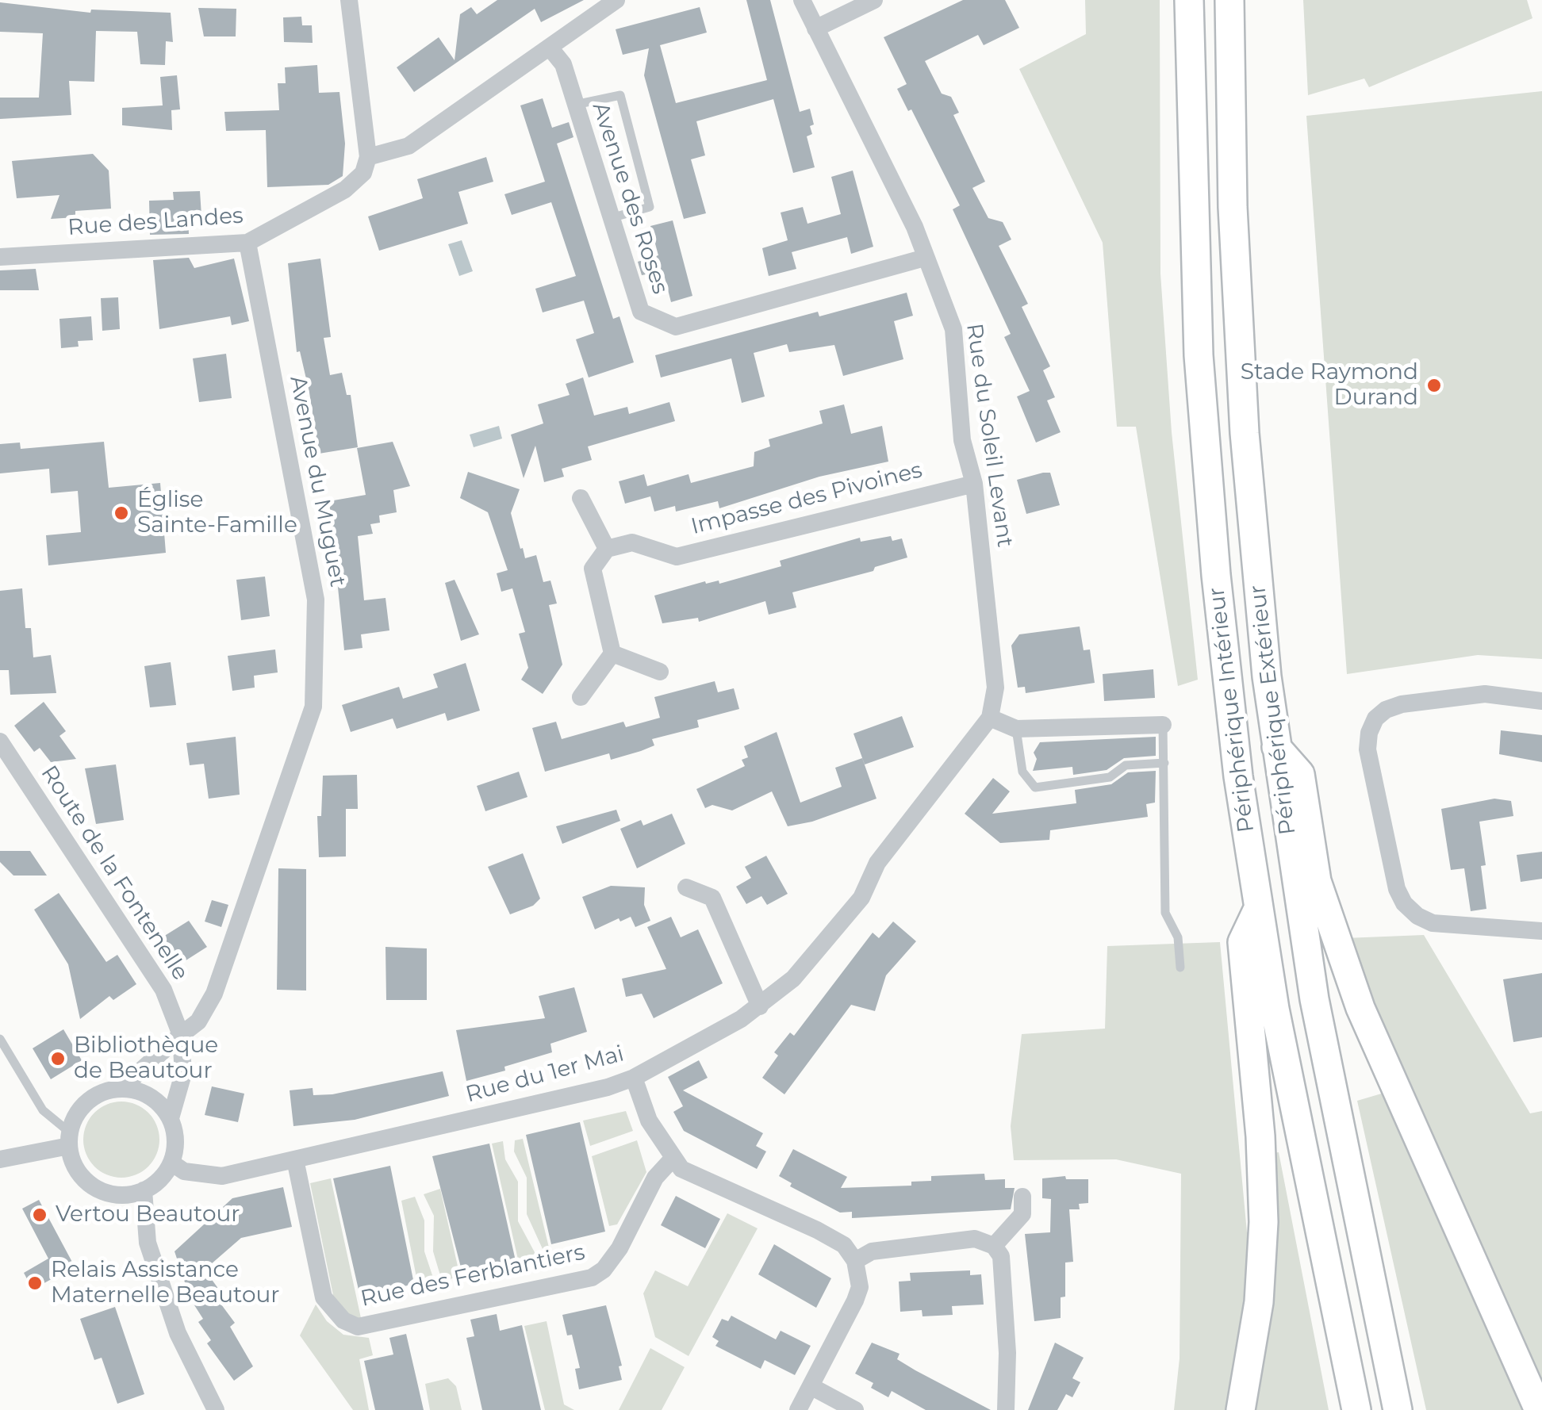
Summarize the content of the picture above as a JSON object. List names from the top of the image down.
{
  "streets": {
    "highway": ["Périphérique Intérieur", "Périphérique Extérieur"],
    "street": [
      "Avenue des Roses",
      "Rue des Landes",
      "Rue du Soleil Levant",
      "Avenue du Muguet",
      "Impasse des Pivoines",
      "Route de la Fontenelle",
      "Rue du 1er Mai",
      "Rue des Ferblantiers"
    ]
  },
  "crossings": [
    ["Avenue des Roses", "Rue du Soleil Levant"],
    ["Rue des Landes", "Avenue du Muguet"],
    ["Rue du Soleil Levant", "Impasse des Pivoines"],
    ["Rue du Soleil Levant", "Rue du 1er Mai"],
    ["Avenue du Muguet", "Route de la Fontenelle"],
    ["Avenue du Muguet", "Rue du 1er Mai"],
    ["Rue du 1er Mai", "Rue des Ferblantiers"]
  ],
  "places": [
    "Stade Raymond Durand",
    "Église Sainte-Famille",
    "Bibliothèque de Beautour",
    "Vertou Beautour",
    "Relais Assistance Maternelle Beautour"
  ]
}
